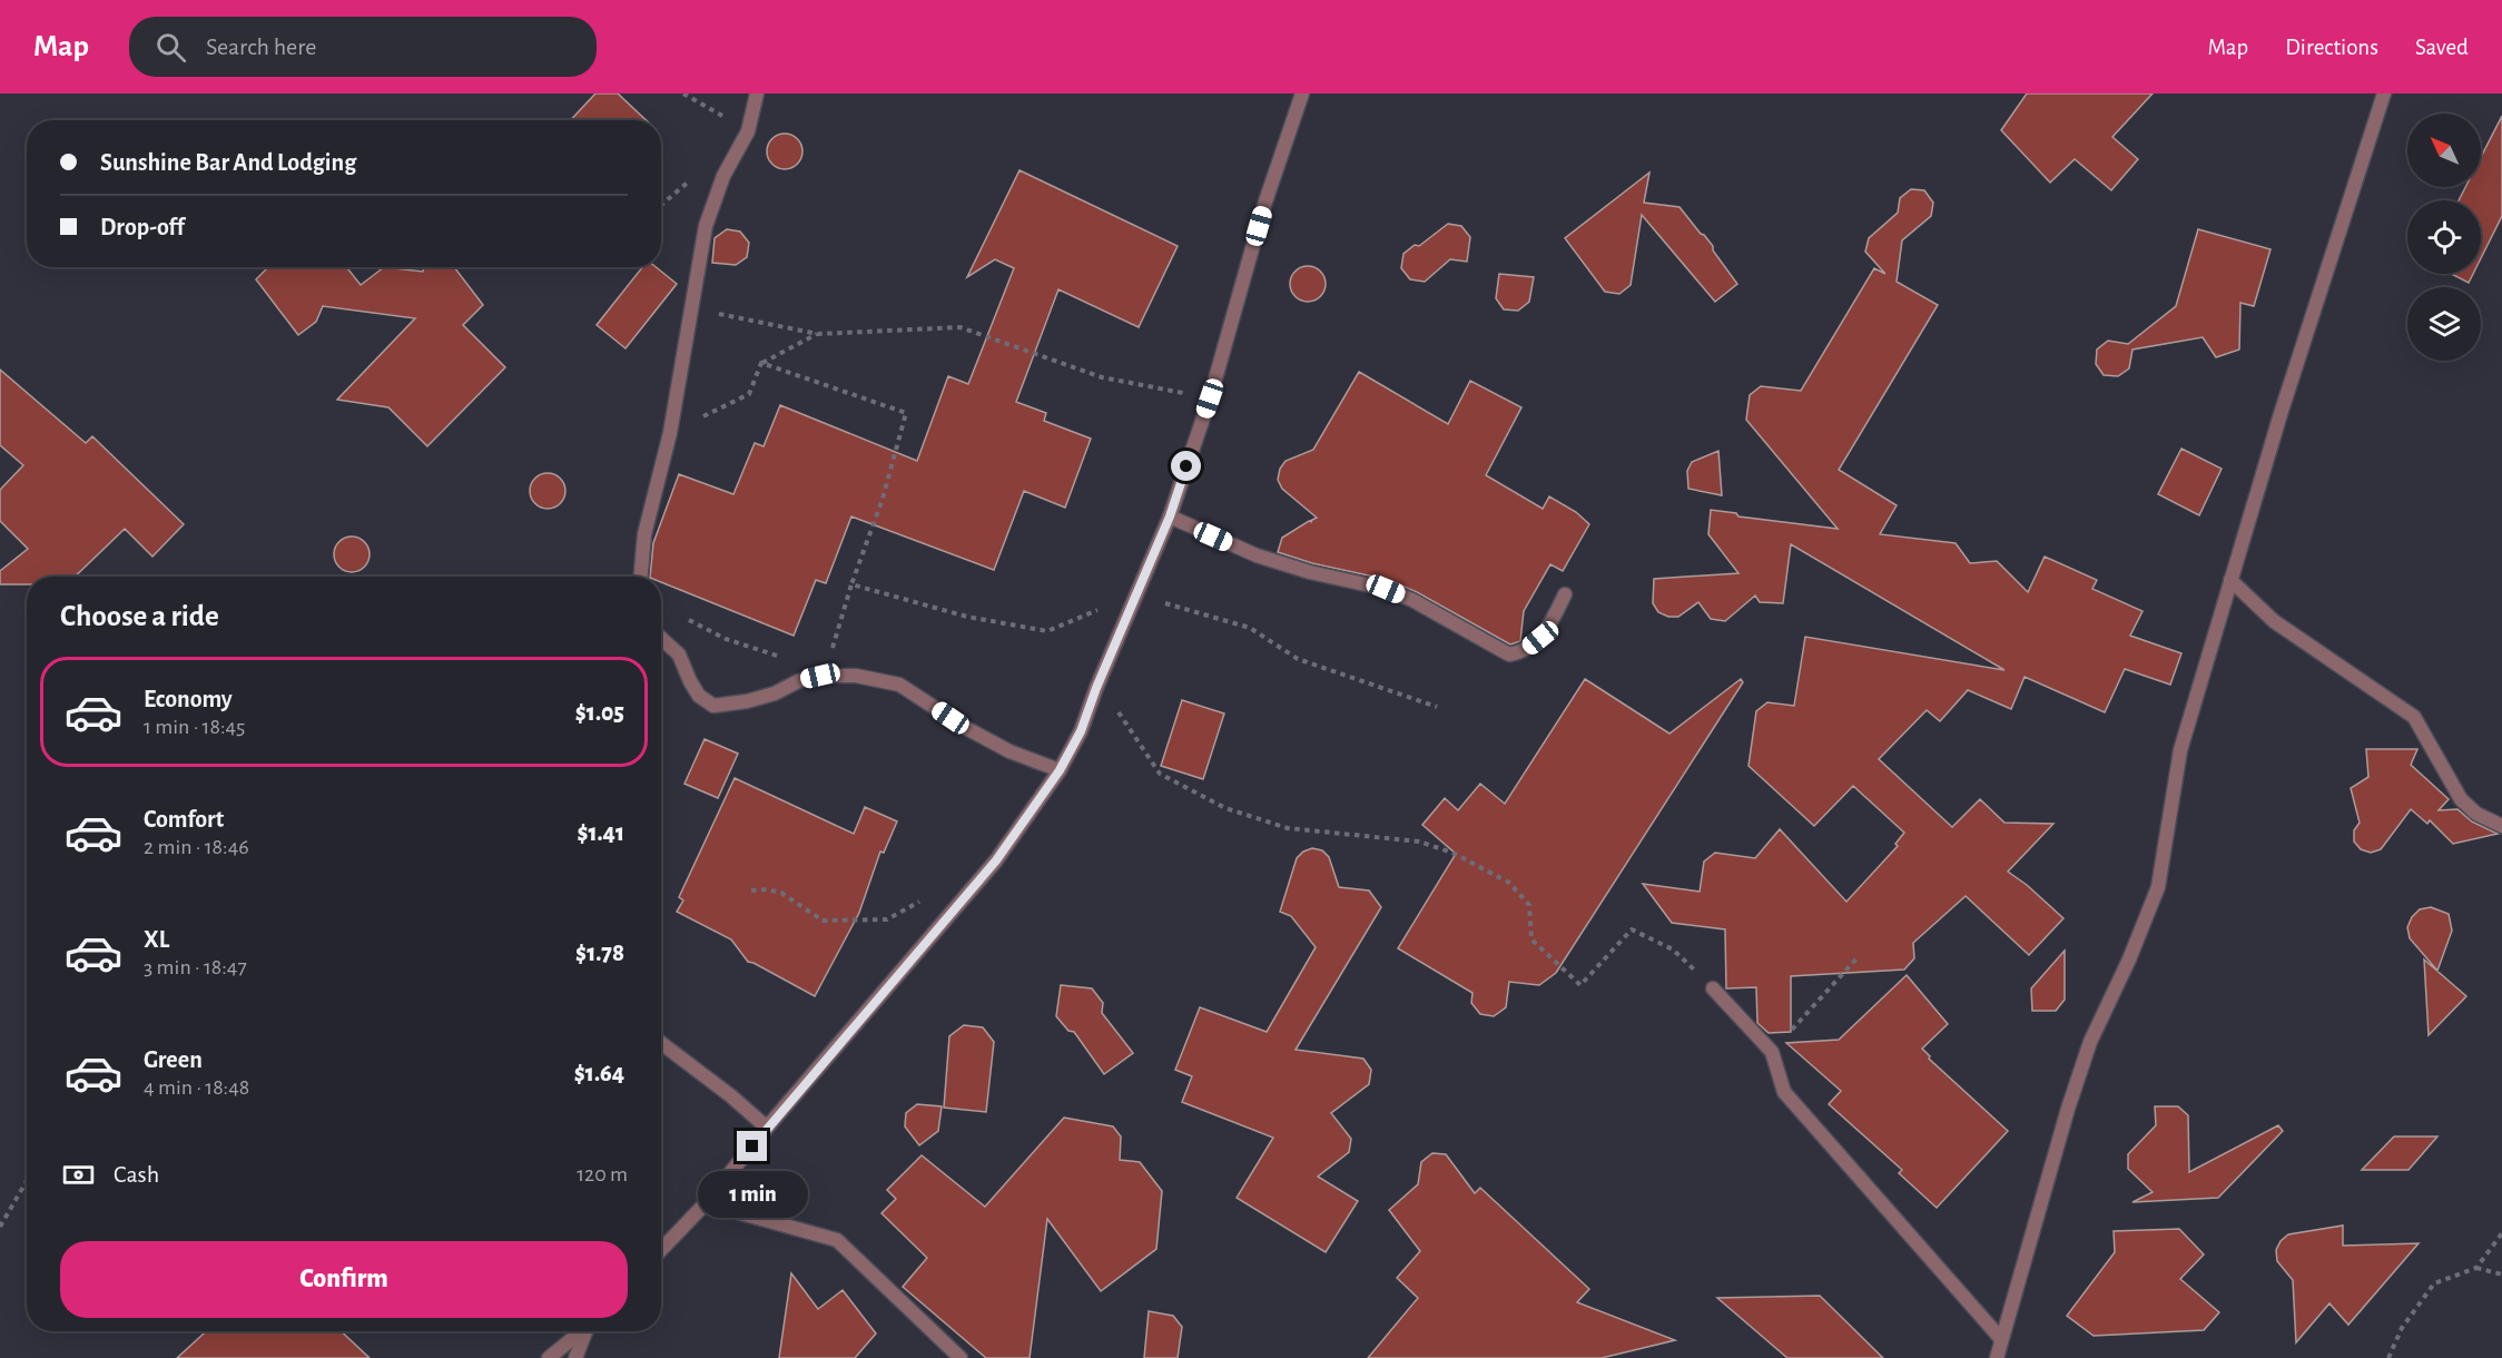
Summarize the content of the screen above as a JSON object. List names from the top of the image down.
{
  "north": "top left",
  "page": {
    "header": "Map",
    "search": "Search here",
    "nav": ["Map", "Directions", "Saved"],
    "banner": ["Sunshine Bar And Lodging", "Drop-off"],
    "heading": "Choose a ride",
    "list": [
      {
        "name": "Economy",
        "note": "1 min · 18:45",
        "value": "$1.05"
      },
      {
        "name": "Comfort",
        "note": "2 min · 18:46",
        "value": "$1.41"
      },
      {
        "name": "XL",
        "note": "3 min · 18:47",
        "value": "$1.78"
      },
      {
        "name": "Green",
        "note": "4 min · 18:48",
        "value": "$1.64"
      }
    ],
    "pay": ["Cash", "120 m"],
    "bubble": "1 min",
    "buttons": "Confirm"
  }
}
